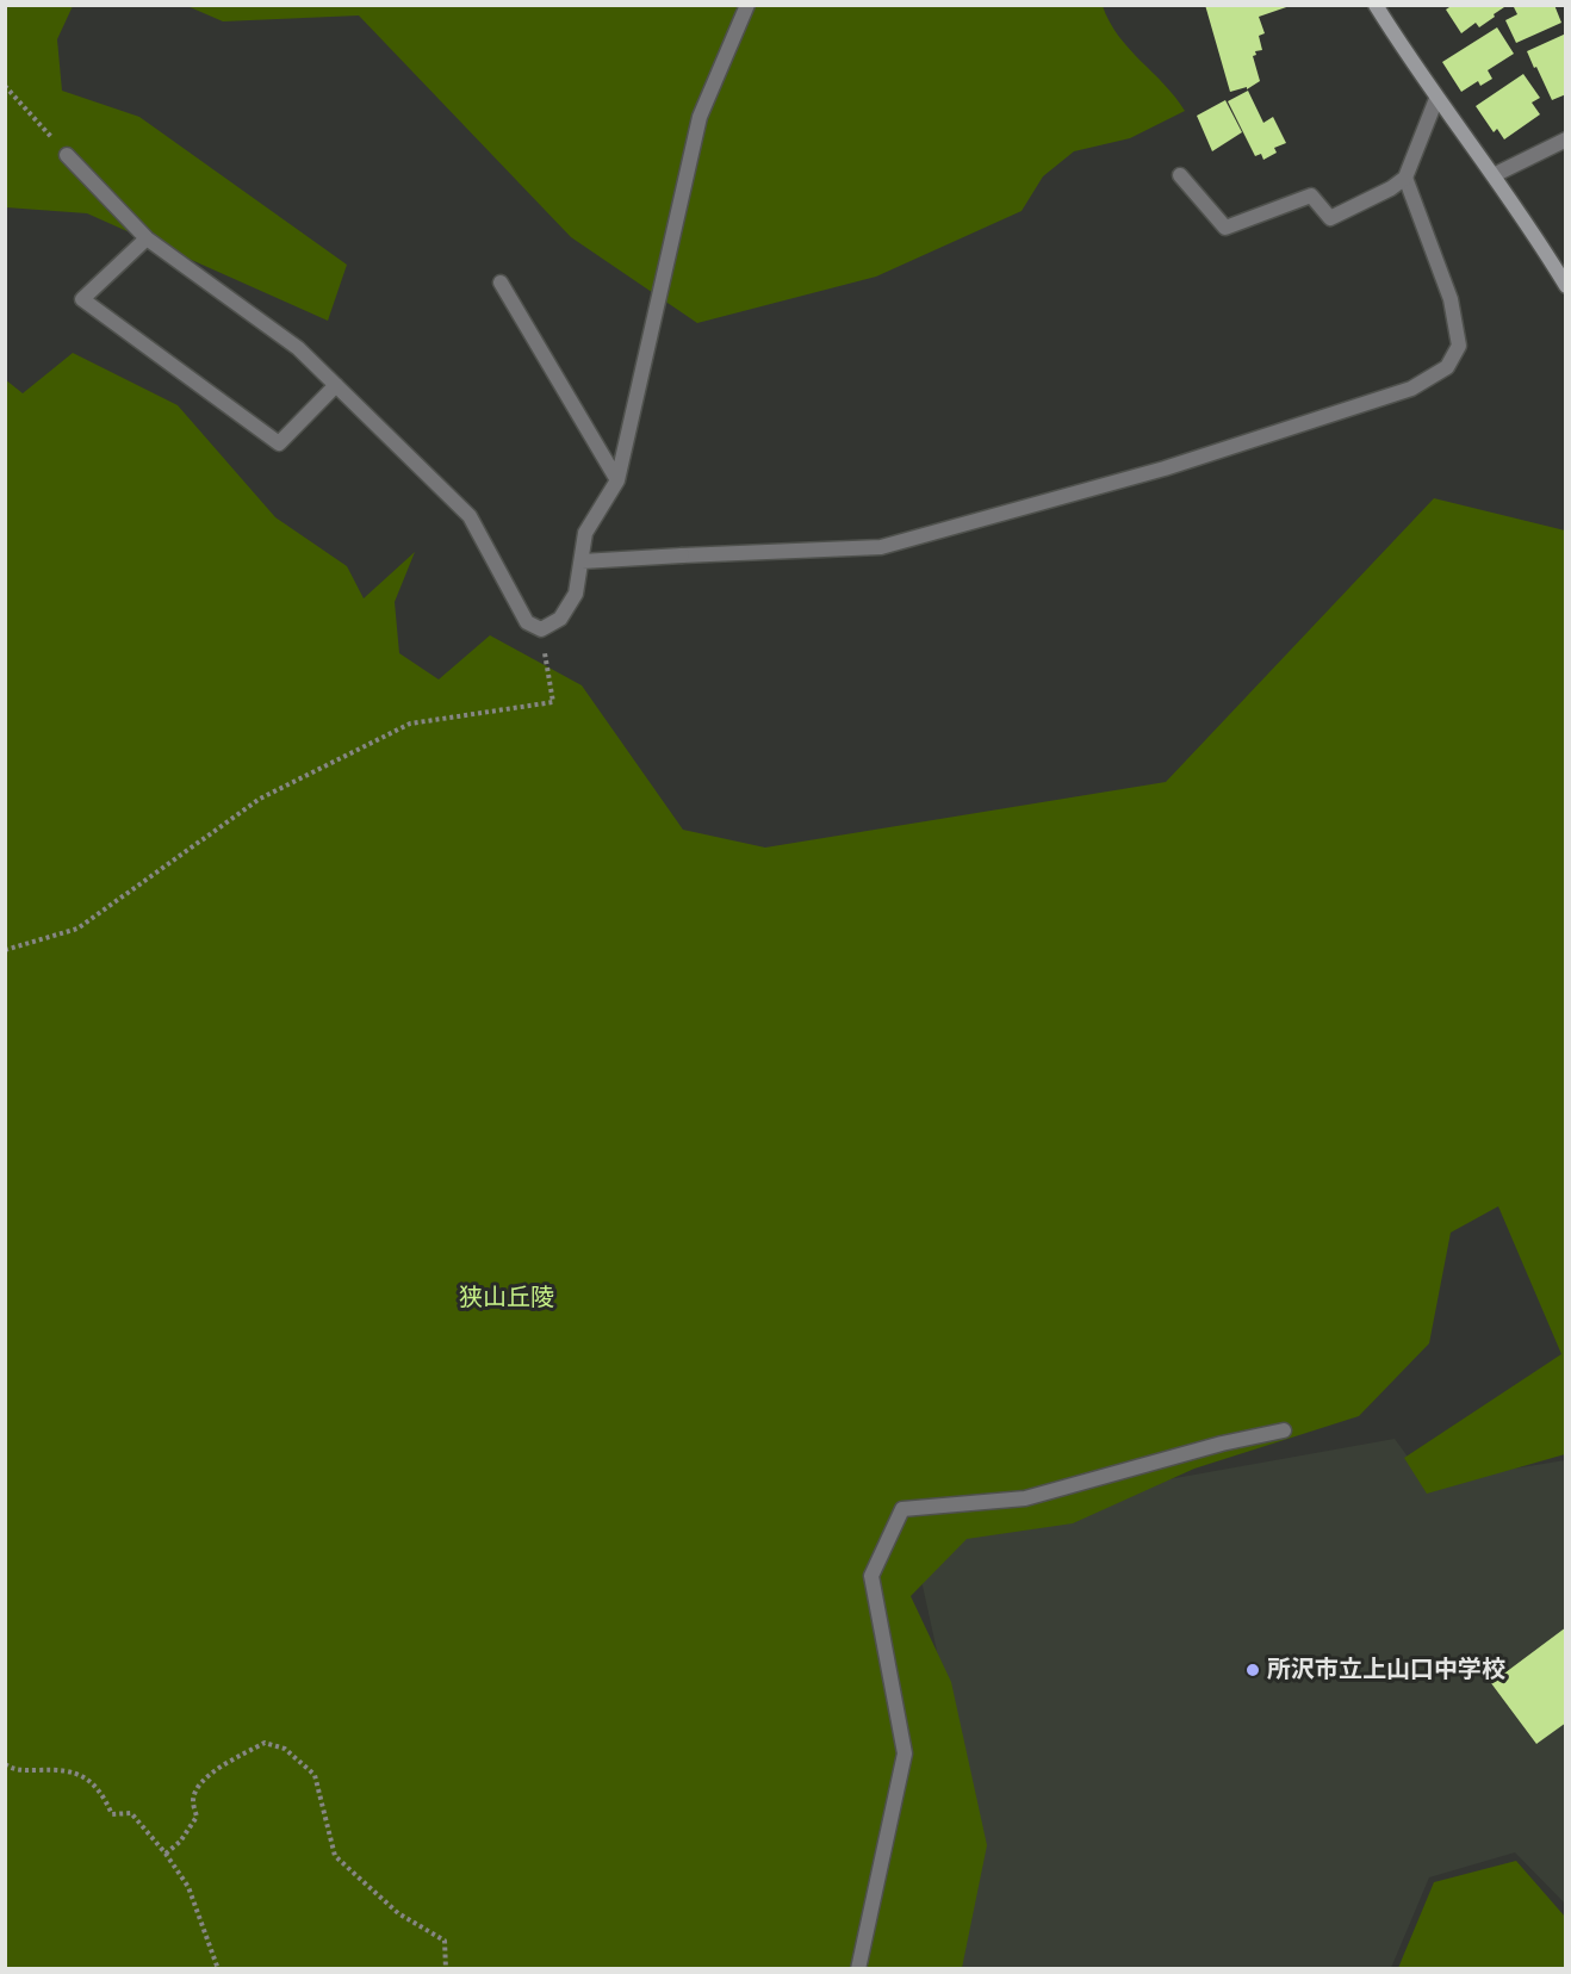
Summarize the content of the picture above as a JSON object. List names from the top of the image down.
{
  "parks": ["狭山丘陵"],
  "places": ["所沢市立上山口中学校"]
}
